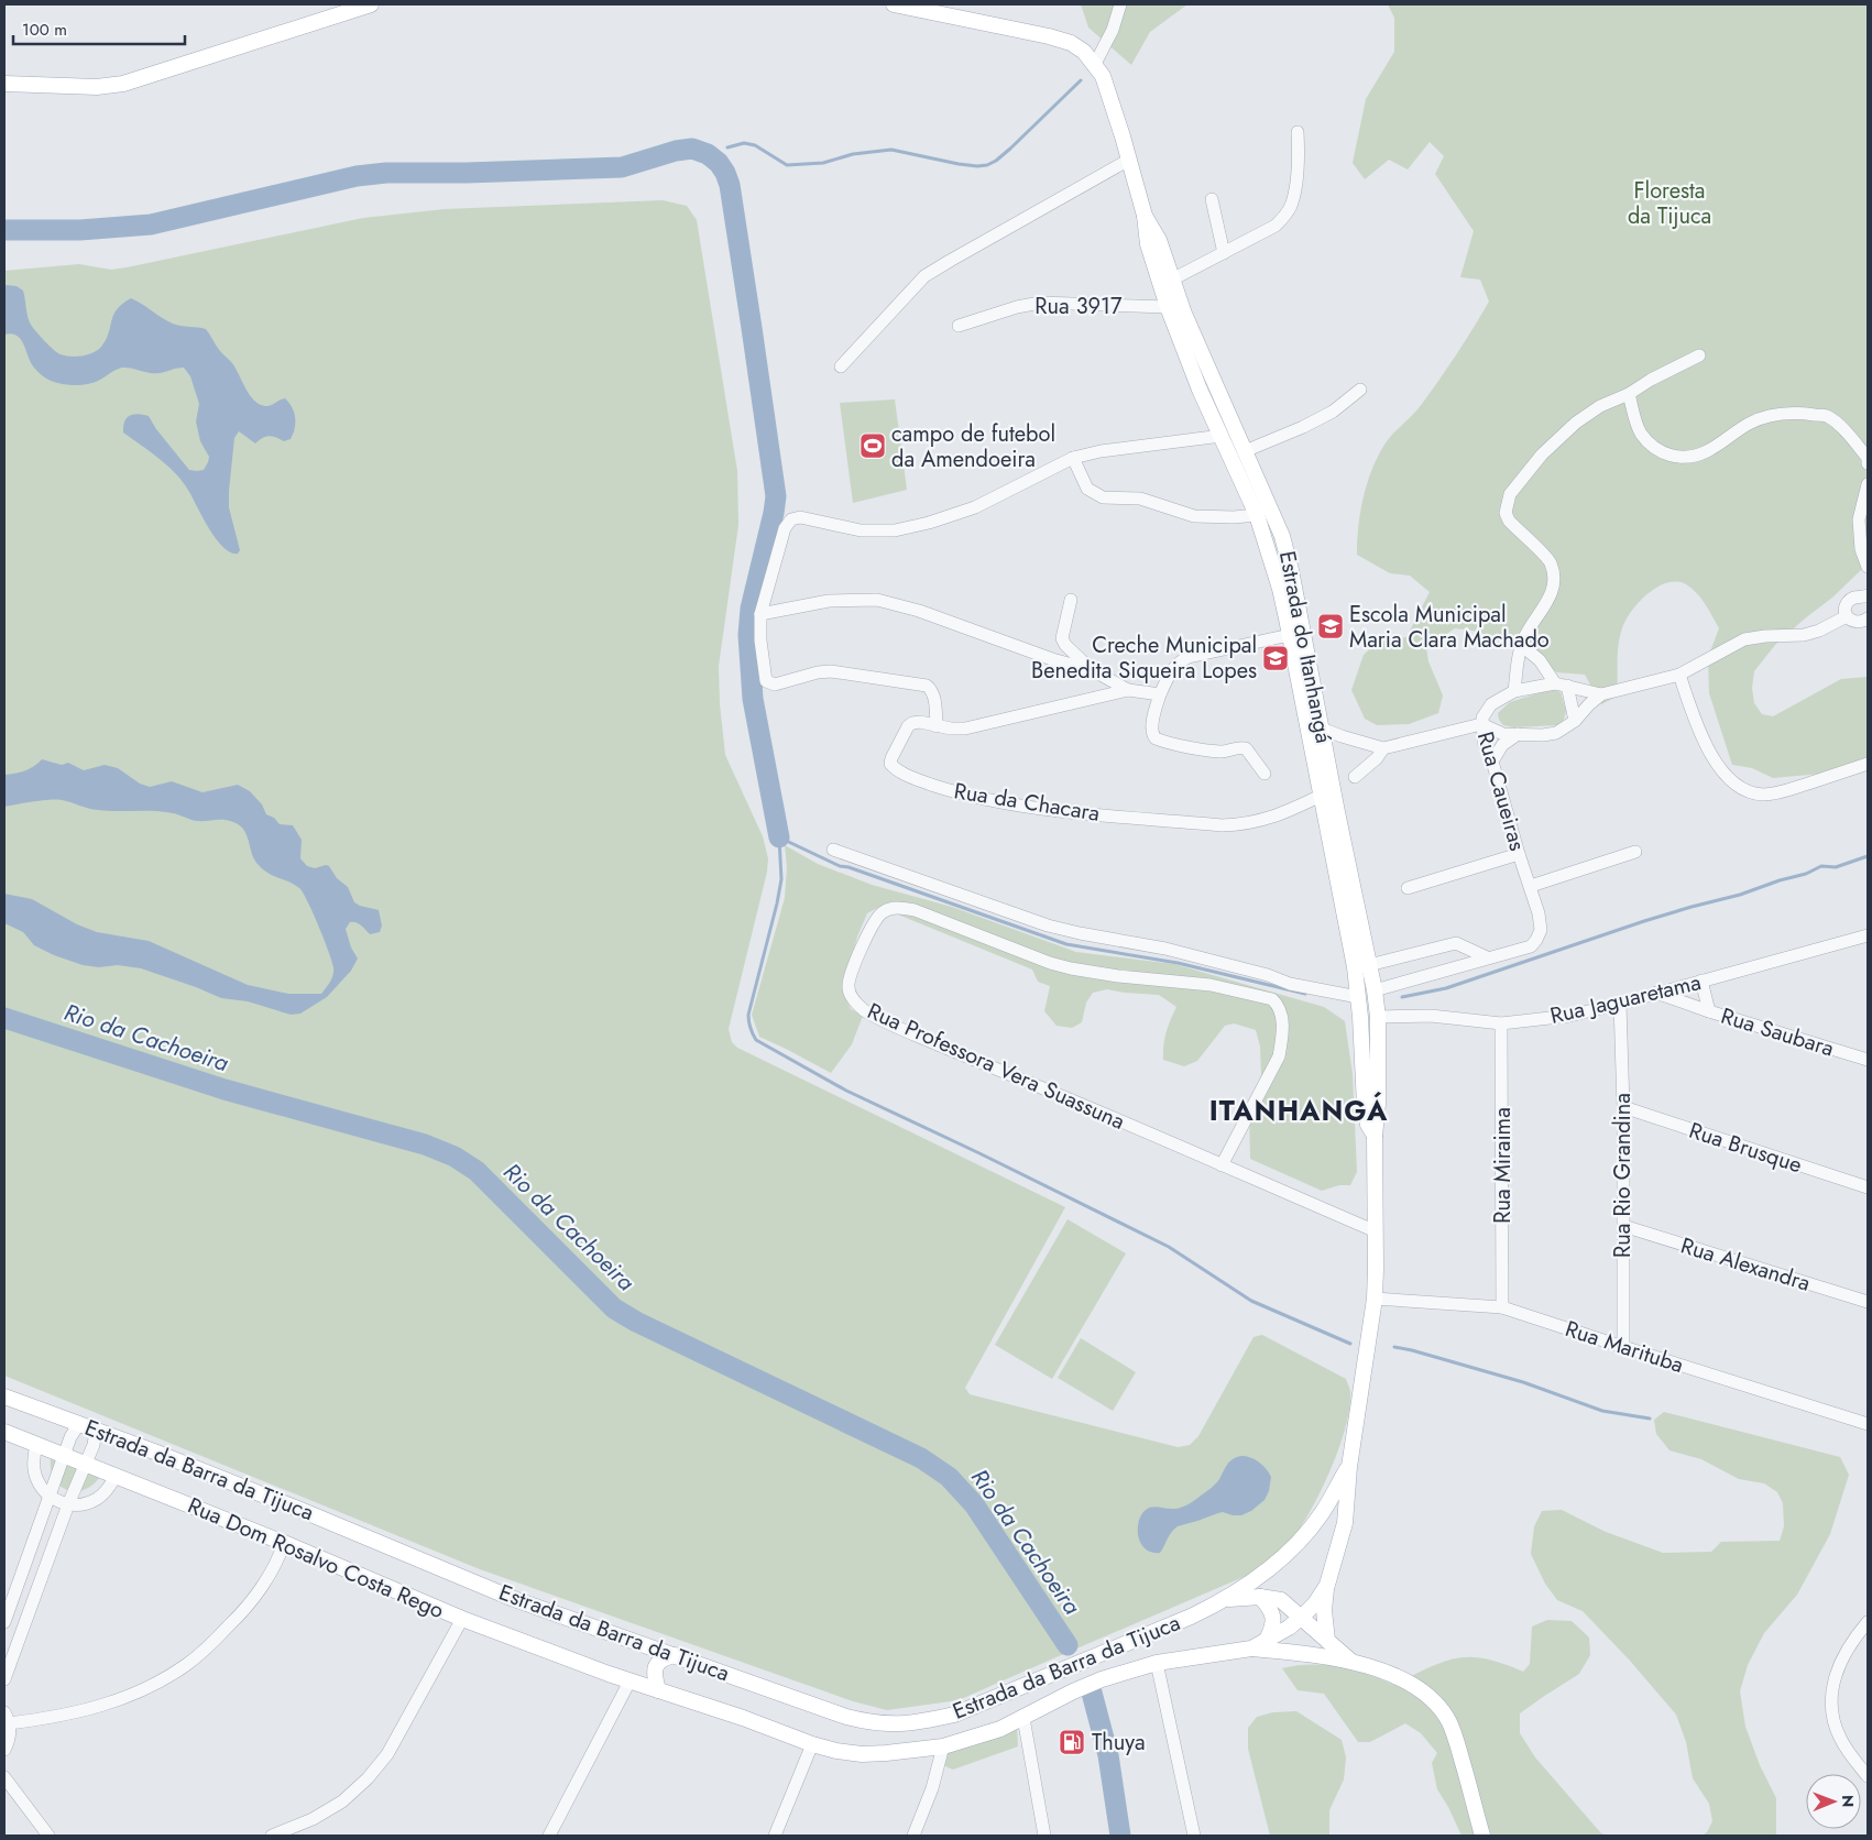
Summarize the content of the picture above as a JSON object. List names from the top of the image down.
{
  "streets": {
    "main road": ["Estrada do Itanhangá", "Estrada da Barra da Tijuca", "Rua Dom Rosalvo Costa Rego"],
    "street": [
      "Rua 3917",
      "Rua Caueiras",
      "Rua da Chacara",
      "Rua Jaguaretama",
      "Rua Saubara",
      "Rua Professora Vera Suassuna",
      "Rua Brusque",
      "Rua Miraima",
      "Rua Rio Grandina",
      "Rua Alexandra",
      "Rua Marituba"
    ]
  },
  "crossings": [
    ["Rua 3917", "Estrada do Itanhangá"],
    ["Estrada do Itanhangá", "Rua Caueiras"],
    ["Estrada do Itanhangá", "Rua da Chacara"],
    ["Estrada do Itanhangá", "Rua Jaguaretama"],
    ["Estrada do Itanhangá", "Rua Professora Vera Suassuna"],
    ["Estrada do Itanhangá", "Rua Marituba"],
    ["Estrada do Itanhangá", "Estrada da Barra da Tijuca"],
    ["Rua Jaguaretama", "Rua Saubara"],
    ["Rua Jaguaretama", "Rua Miraima"],
    ["Rua Jaguaretama", "Rua Rio Grandina"],
    ["Rua Brusque", "Rua Rio Grandina"],
    ["Rua Miraima", "Rua Marituba"],
    ["Rua Rio Grandina", "Rua Alexandra"],
    ["Rua Rio Grandina", "Rua Marituba"],
    ["Estrada da Barra da Tijuca", "Rua Dom Rosalvo Costa Rego"]
  ],
  "districts": ["ITANHANGÁ"],
  "water": ["Rio da Cachoeira"],
  "parks": ["Floresta da Tijuca"],
  "places": {
    "sports": ["campo de futebol da Amendoeira"],
    "school or university": ["Escola Municipal Maria Clara Machado", "Creche Municipal Benedita Siqueira Lopes"],
    "fuel station": ["Thuya"]
  },
  "scale_bar": "100 m",
  "north": "right"
}
